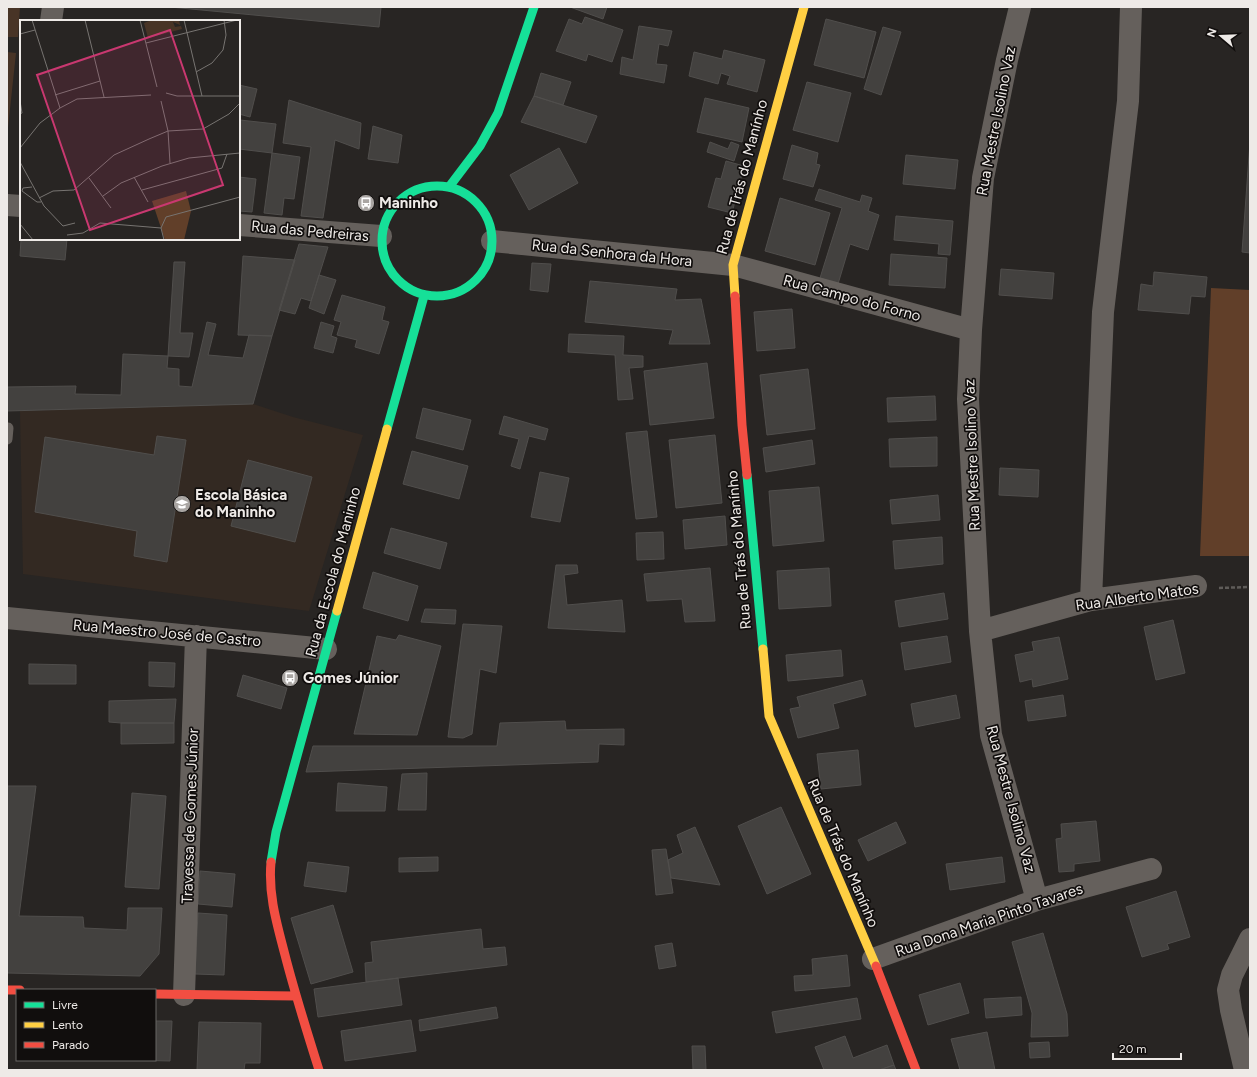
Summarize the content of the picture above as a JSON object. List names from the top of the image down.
{
  "streets": {
    "main road": ["Rua de Trás do Manínho", "Rua da Escola do Maninho"],
    "street": [
      "Rua Mestre Isolino Vaz",
      "Rua das Pedreiras",
      "Rua da Senhora da Hora",
      "Rua Campo do Forno",
      "Rua Alberto Matos",
      "Rua Maestro José de Castro",
      "Travessa de Gomes Júnior",
      "Rua Dona Maria Pinto Tavares"
    ]
  },
  "crossings": [
    ["Rua Mestre Isolino Vaz", "Rua Campo do Forno"],
    ["Rua Mestre Isolino Vaz", "Rua Alberto Matos"],
    ["Rua Mestre Isolino Vaz", "Rua Dona Maria Pinto Tavares"],
    ["Rua de Trás do Manínho", "Rua da Senhora da Hora"],
    ["Rua de Trás do Manínho", "Rua Campo do Forno"],
    ["Rua de Trás do Manínho", "Rua Dona Maria Pinto Tavares"],
    ["Rua das Pedreiras", "Rua da Senhora da Hora"],
    ["Rua das Pedreiras", "Rua da Escola do Maninho"],
    ["Rua da Senhora da Hora", "Rua Campo do Forno"],
    ["Rua da Senhora da Hora", "Rua da Escola do Maninho"],
    ["Rua da Escola do Maninho", "Rua Maestro José de Castro"],
    ["Rua Maestro José de Castro", "Travessa de Gomes Júnior"]
  ],
  "places": {
    "bus stop": ["Maninho", "Gomes Júnior"],
    "school or university": ["Escola Básica do Maninho"]
  },
  "legend": ["Livre", "Lento", "Parado"],
  "scale_bar": "20 m",
  "north": "left"
}
